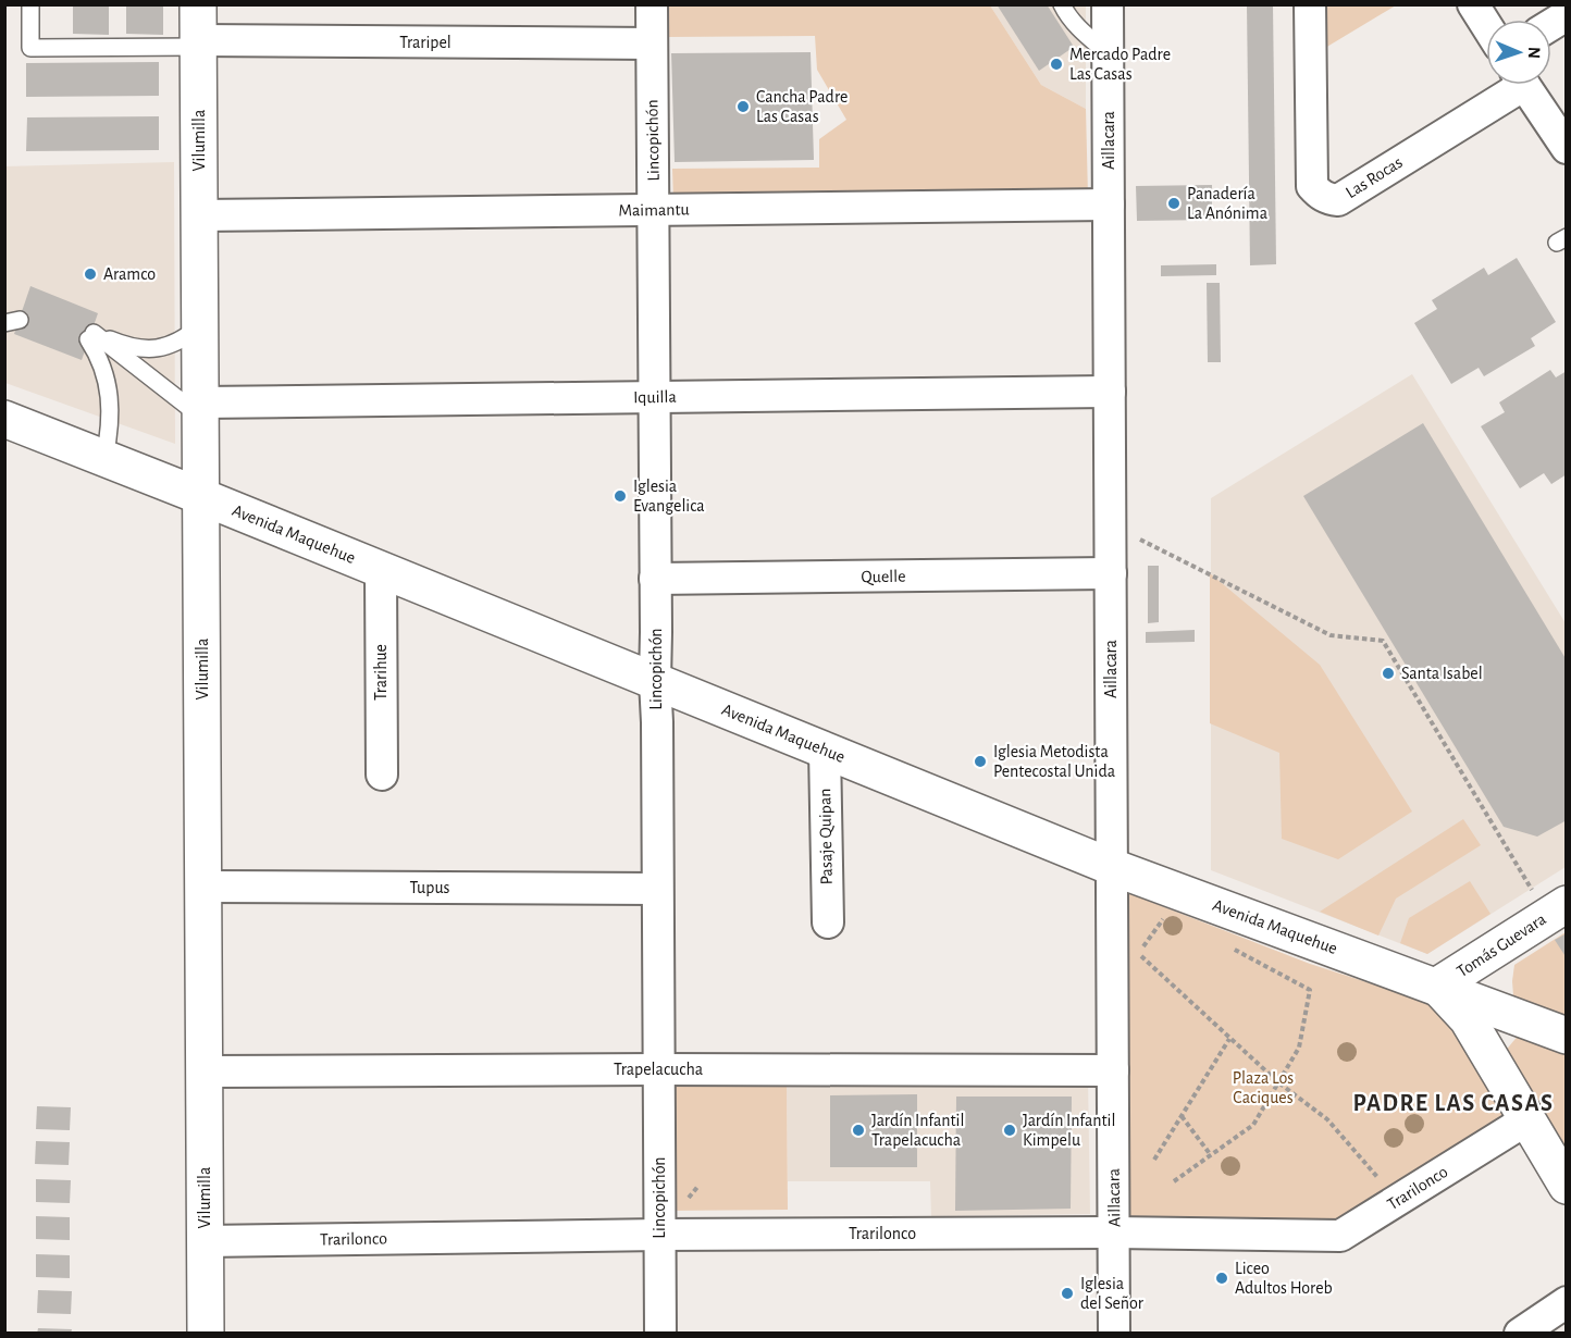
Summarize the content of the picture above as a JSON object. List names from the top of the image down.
{
  "streets": {
    "main road": ["Vilumilla", "Avenida Maquehue", "Tomás Guevara"],
    "street": [
      "Traripel",
      "Lincopichón",
      "Aillacara",
      "Las Rocas",
      "Maimantu",
      "Iquilla",
      "Quelle",
      "Trarihue",
      "Pasaje Quipan",
      "Tupus",
      "Trapelacucha",
      "Trarilonco"
    ]
  },
  "crossings": [
    ["Traripel", "Vilumilla"],
    ["Traripel", "Lincopichón"],
    ["Vilumilla", "Maimantu"],
    ["Vilumilla", "Iquilla"],
    ["Vilumilla", "Avenida Maquehue"],
    ["Vilumilla", "Tupus"],
    ["Vilumilla", "Trapelacucha"],
    ["Vilumilla", "Trarilonco"],
    ["Lincopichón", "Maimantu"],
    ["Lincopichón", "Iquilla"],
    ["Lincopichón", "Avenida Maquehue"],
    ["Lincopichón", "Quelle"],
    ["Lincopichón", "Tupus"],
    ["Lincopichón", "Trapelacucha"],
    ["Lincopichón", "Trarilonco"],
    ["Aillacara", "Maimantu"],
    ["Aillacara", "Iquilla"],
    ["Aillacara", "Avenida Maquehue"],
    ["Aillacara", "Quelle"],
    ["Aillacara", "Trapelacucha"],
    ["Aillacara", "Trarilonco"],
    ["Avenida Maquehue", "Trarihue"],
    ["Avenida Maquehue", "Pasaje Quipan"],
    ["Avenida Maquehue", "Tomás Guevara"]
  ],
  "districts": ["PADRE LAS CASAS"],
  "parks": ["Plaza Los Caciques"],
  "places": [
    "Mercado Padre Las Casas",
    "Cancha Padre Las Casas",
    "Panadería La Anónima",
    "Aramco",
    "Iglesia Evangelica",
    "Santa Isabel",
    "Iglesia Metodista Pentecostal Unida",
    "Jardín Infantil Trapelacucha",
    "Jardín Infantil Kimpelu",
    "Liceo Adultos Horeb",
    "Iglesia del Señor"
  ],
  "north": "right"
}
